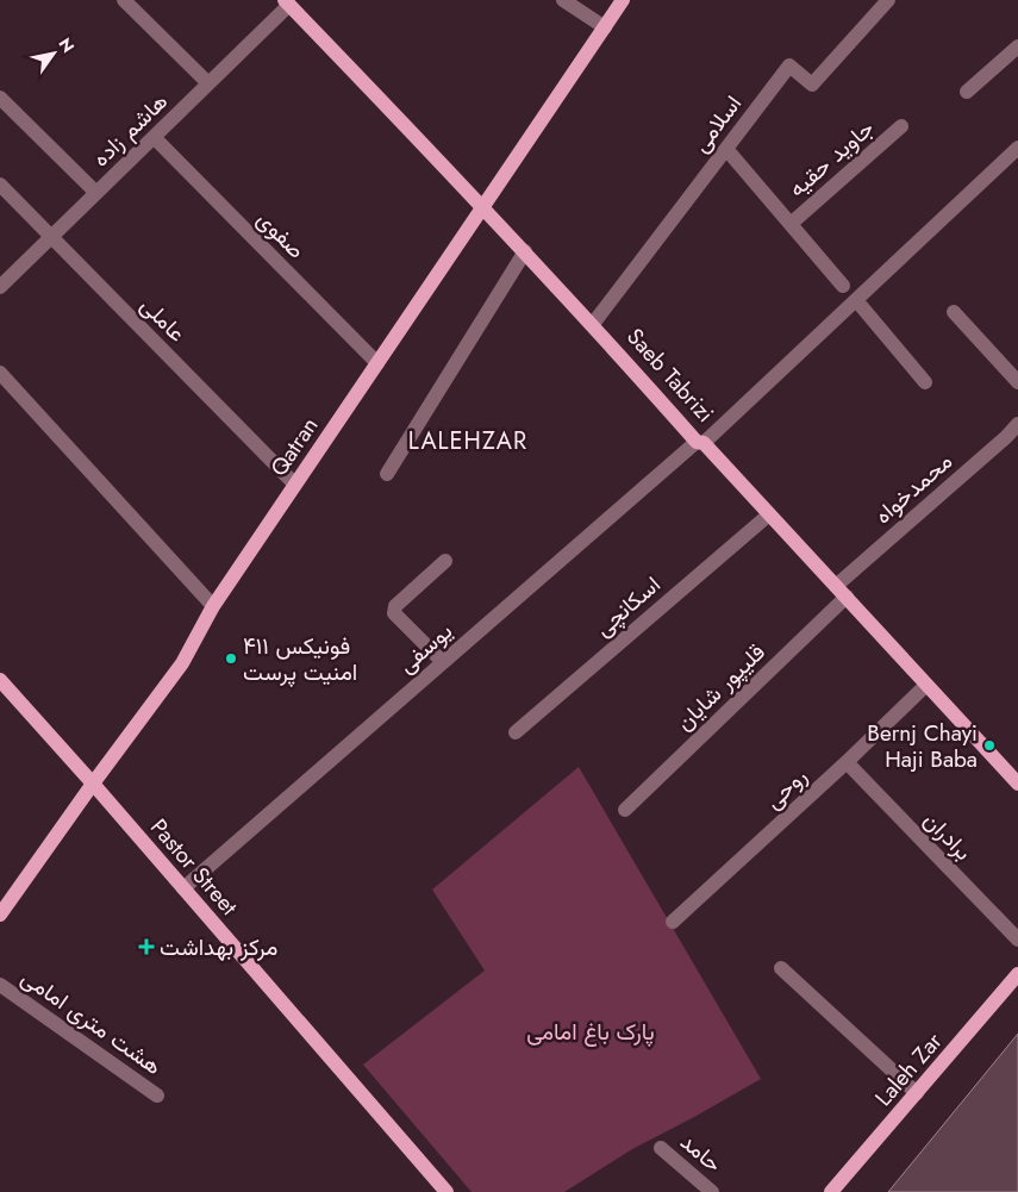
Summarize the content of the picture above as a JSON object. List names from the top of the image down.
{
  "streets": {
    "main road": [
      "Saeb Tabrizi",
      "Qatran",
      "Pastor Street",
      "Laleh Zar"
    ],
    "street": [
      "اسلامی",
      "هاشم زاده",
      "جاوید حقیه",
      "صفوی",
      "عاملی",
      "محمدخواه",
      "اسکانچی",
      "یوسفی",
      "قلیپور شایان",
      "روحی",
      "برادران",
      "هشت متری امامی",
      "حامد"
    ]
  },
  "crossings": [
    ["اسلامی", "Saeb Tabrizi"],
    ["هاشم زاده", "صفوی"],
    ["هاشم زاده", "عاملی"],
    ["هاشم زاده", "Saeb Tabrizi"],
    ["صفوی", "Qatran"],
    ["عاملی", "Qatran"],
    ["Saeb Tabrizi", "Qatran"],
    ["Saeb Tabrizi", "محمدخواه"],
    ["Saeb Tabrizi", "اسکانچی"],
    ["Saeb Tabrizi", "یوسفی"],
    ["Saeb Tabrizi", "قلیپور شایان"],
    ["Saeb Tabrizi", "روحی"],
    ["Qatran", "Pastor Street"],
    ["محمدخواه", "قلیپور شایان"],
    ["یوسفی", "Pastor Street"],
    ["روحی", "برادران"]
  ],
  "districts": ["LALEHZAR"],
  "parks": ["پارک باغ امامی"],
  "places": {
    "other": ["فونیکس ۴۱۱ امنیت پرست", "Bernj Chayi Haji Baba"],
    "health": ["مرکز بهداشت"]
  },
  "north": "top right"
}
